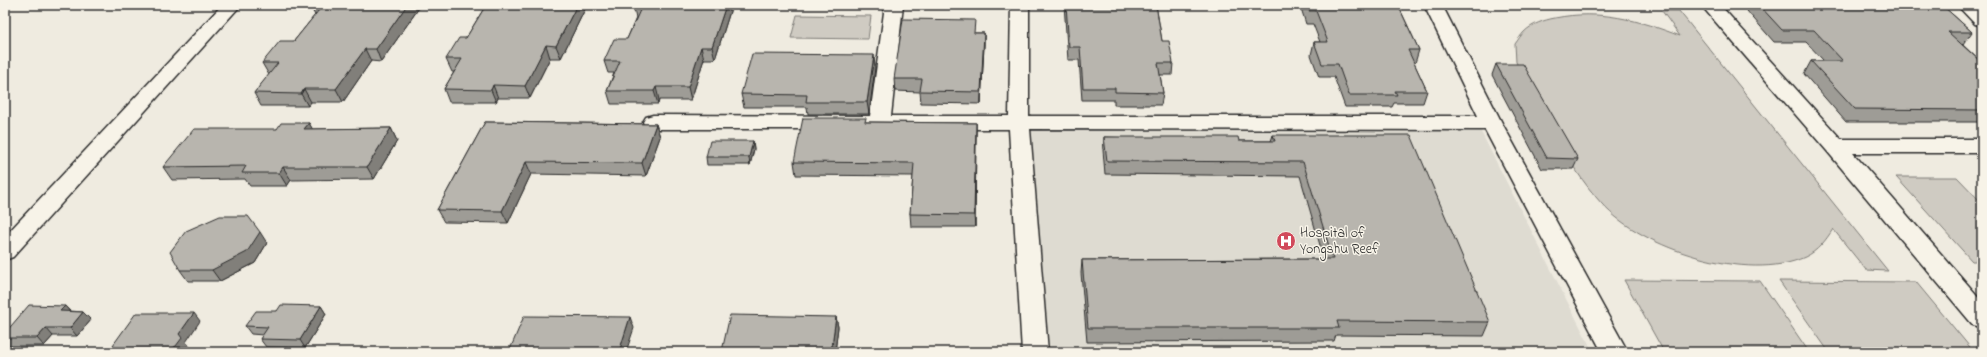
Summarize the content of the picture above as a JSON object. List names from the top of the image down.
{
  "places": {
    "hospital": ["Hospital of Yongshu Reef"]
  }
}
